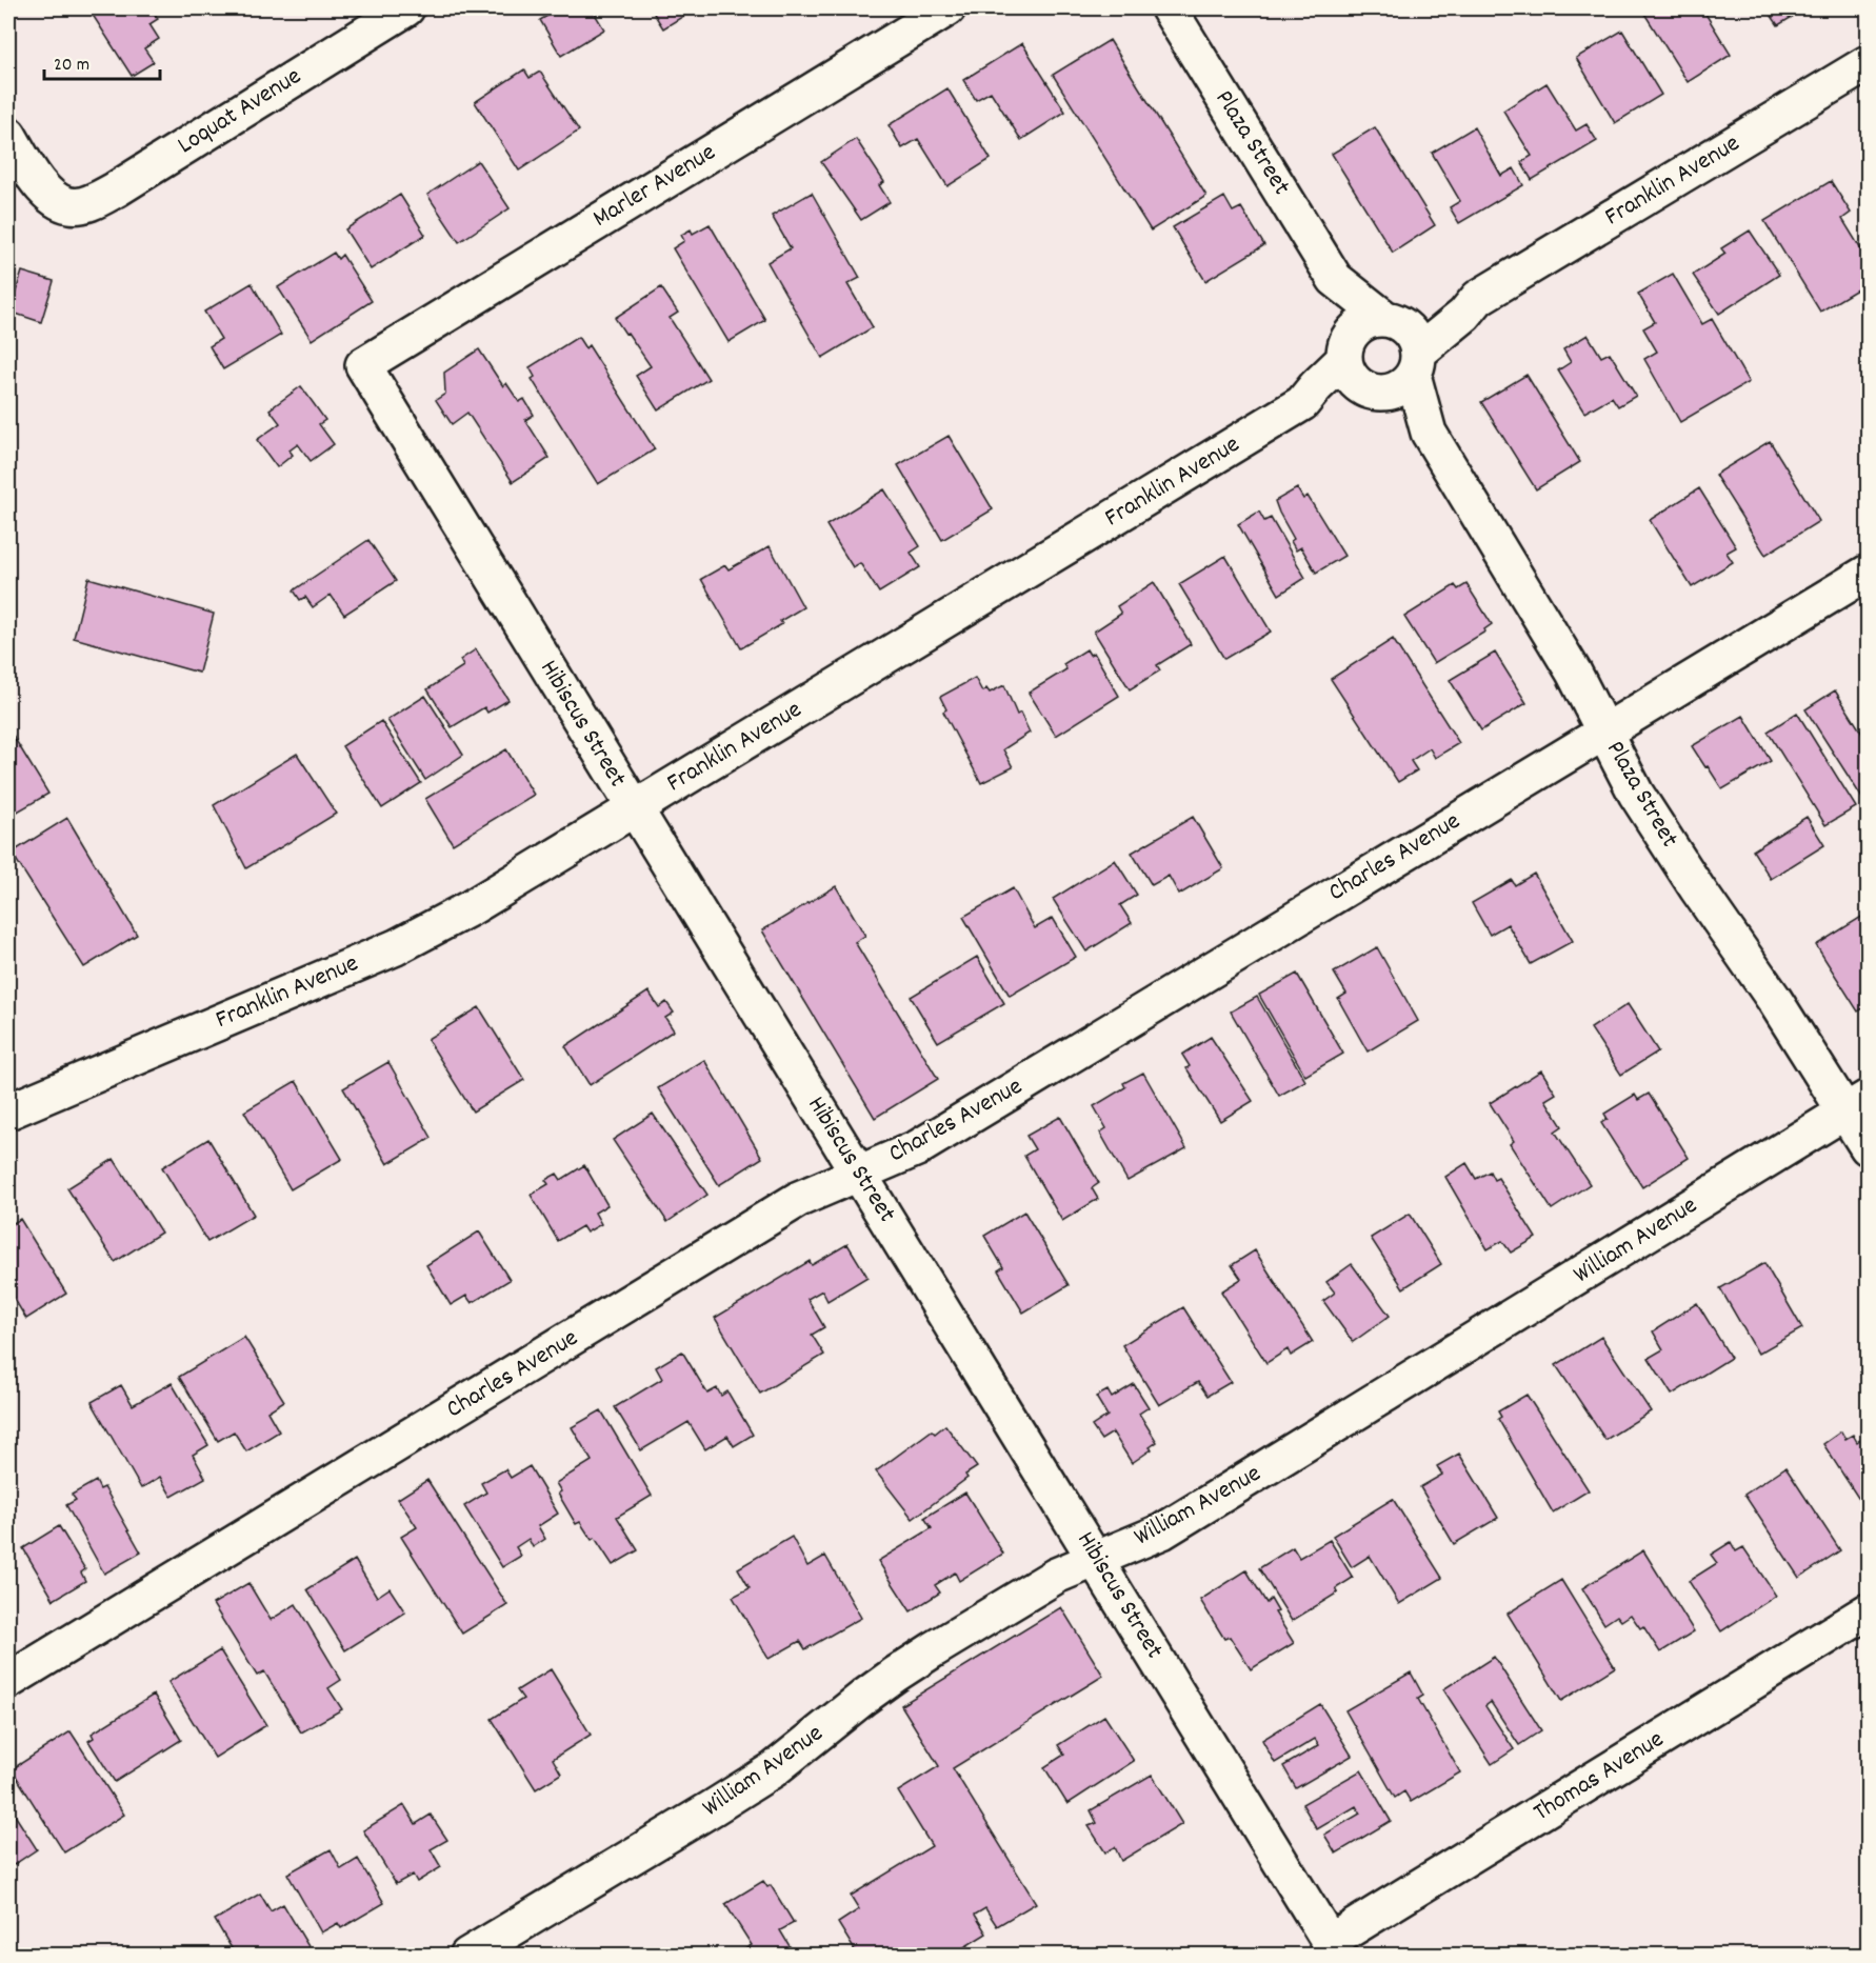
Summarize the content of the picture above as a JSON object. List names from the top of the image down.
{
  "streets": {
    "street": [
      "Loquat Avenue",
      "Plaza Street",
      "Franklin Avenue",
      "Marler Avenue",
      "Hibiscus Street",
      "Charles Avenue",
      "William Avenue",
      "Thomas Avenue"
    ]
  },
  "crossings": [
    ["Plaza Street", "Franklin Avenue"],
    ["Plaza Street", "Charles Avenue"],
    ["Plaza Street", "William Avenue"],
    ["Franklin Avenue", "Hibiscus Street"],
    ["Marler Avenue", "Hibiscus Street"],
    ["Hibiscus Street", "Charles Avenue"],
    ["Hibiscus Street", "William Avenue"],
    ["Hibiscus Street", "Thomas Avenue"]
  ],
  "scale_bar": "20 m"
}
